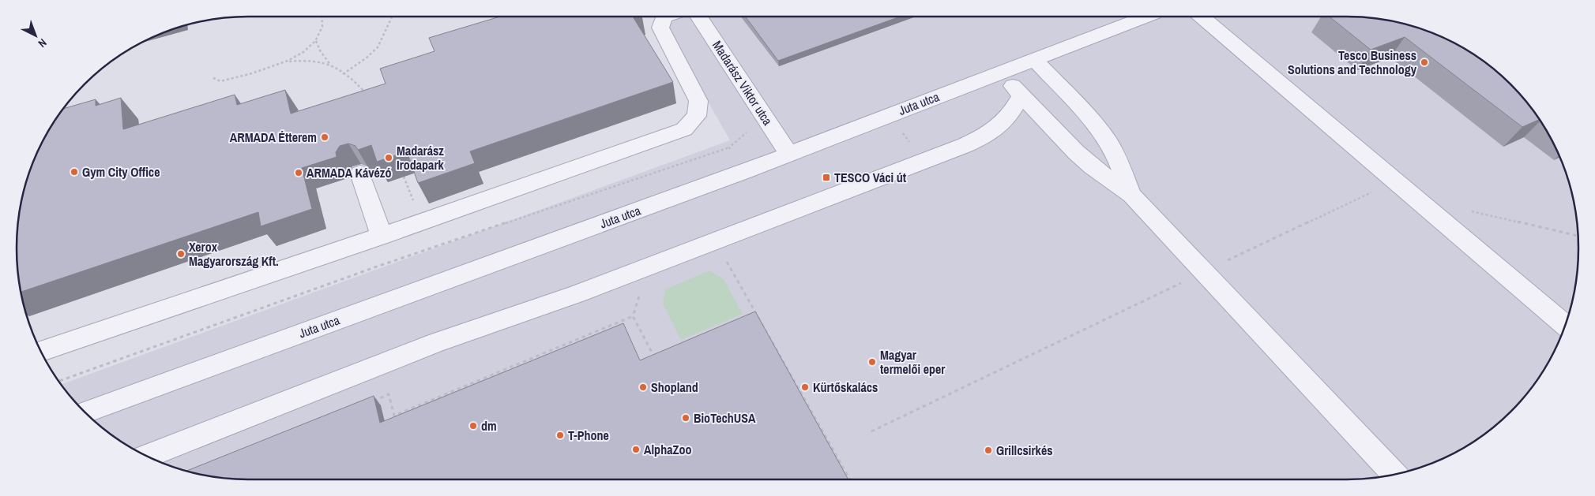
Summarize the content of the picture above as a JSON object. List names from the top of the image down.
{
  "streets": {
    "street": ["Madarász Viktor utca", "Juta utca"]
  },
  "crossings": [
    ["Madarász Viktor utca", "Juta utca"]
  ],
  "places": {
    "other": [
      "Tesco Business Solutions and Technology",
      "ARMADA Étterem",
      "Madarász Irodapark",
      "Gym City Office",
      "ARMADA Kávézó",
      "Xerox Magyarország Kft.",
      "Magyar termelői eper",
      "Shopland",
      "Kürtőskalács",
      "BioTechUSA",
      "dm",
      "T-Phone",
      "AlphaZoo",
      "Grillcsirkés"
    ],
    "transit": ["TESCO Váci út"]
  },
  "north": "bottom right"
}
